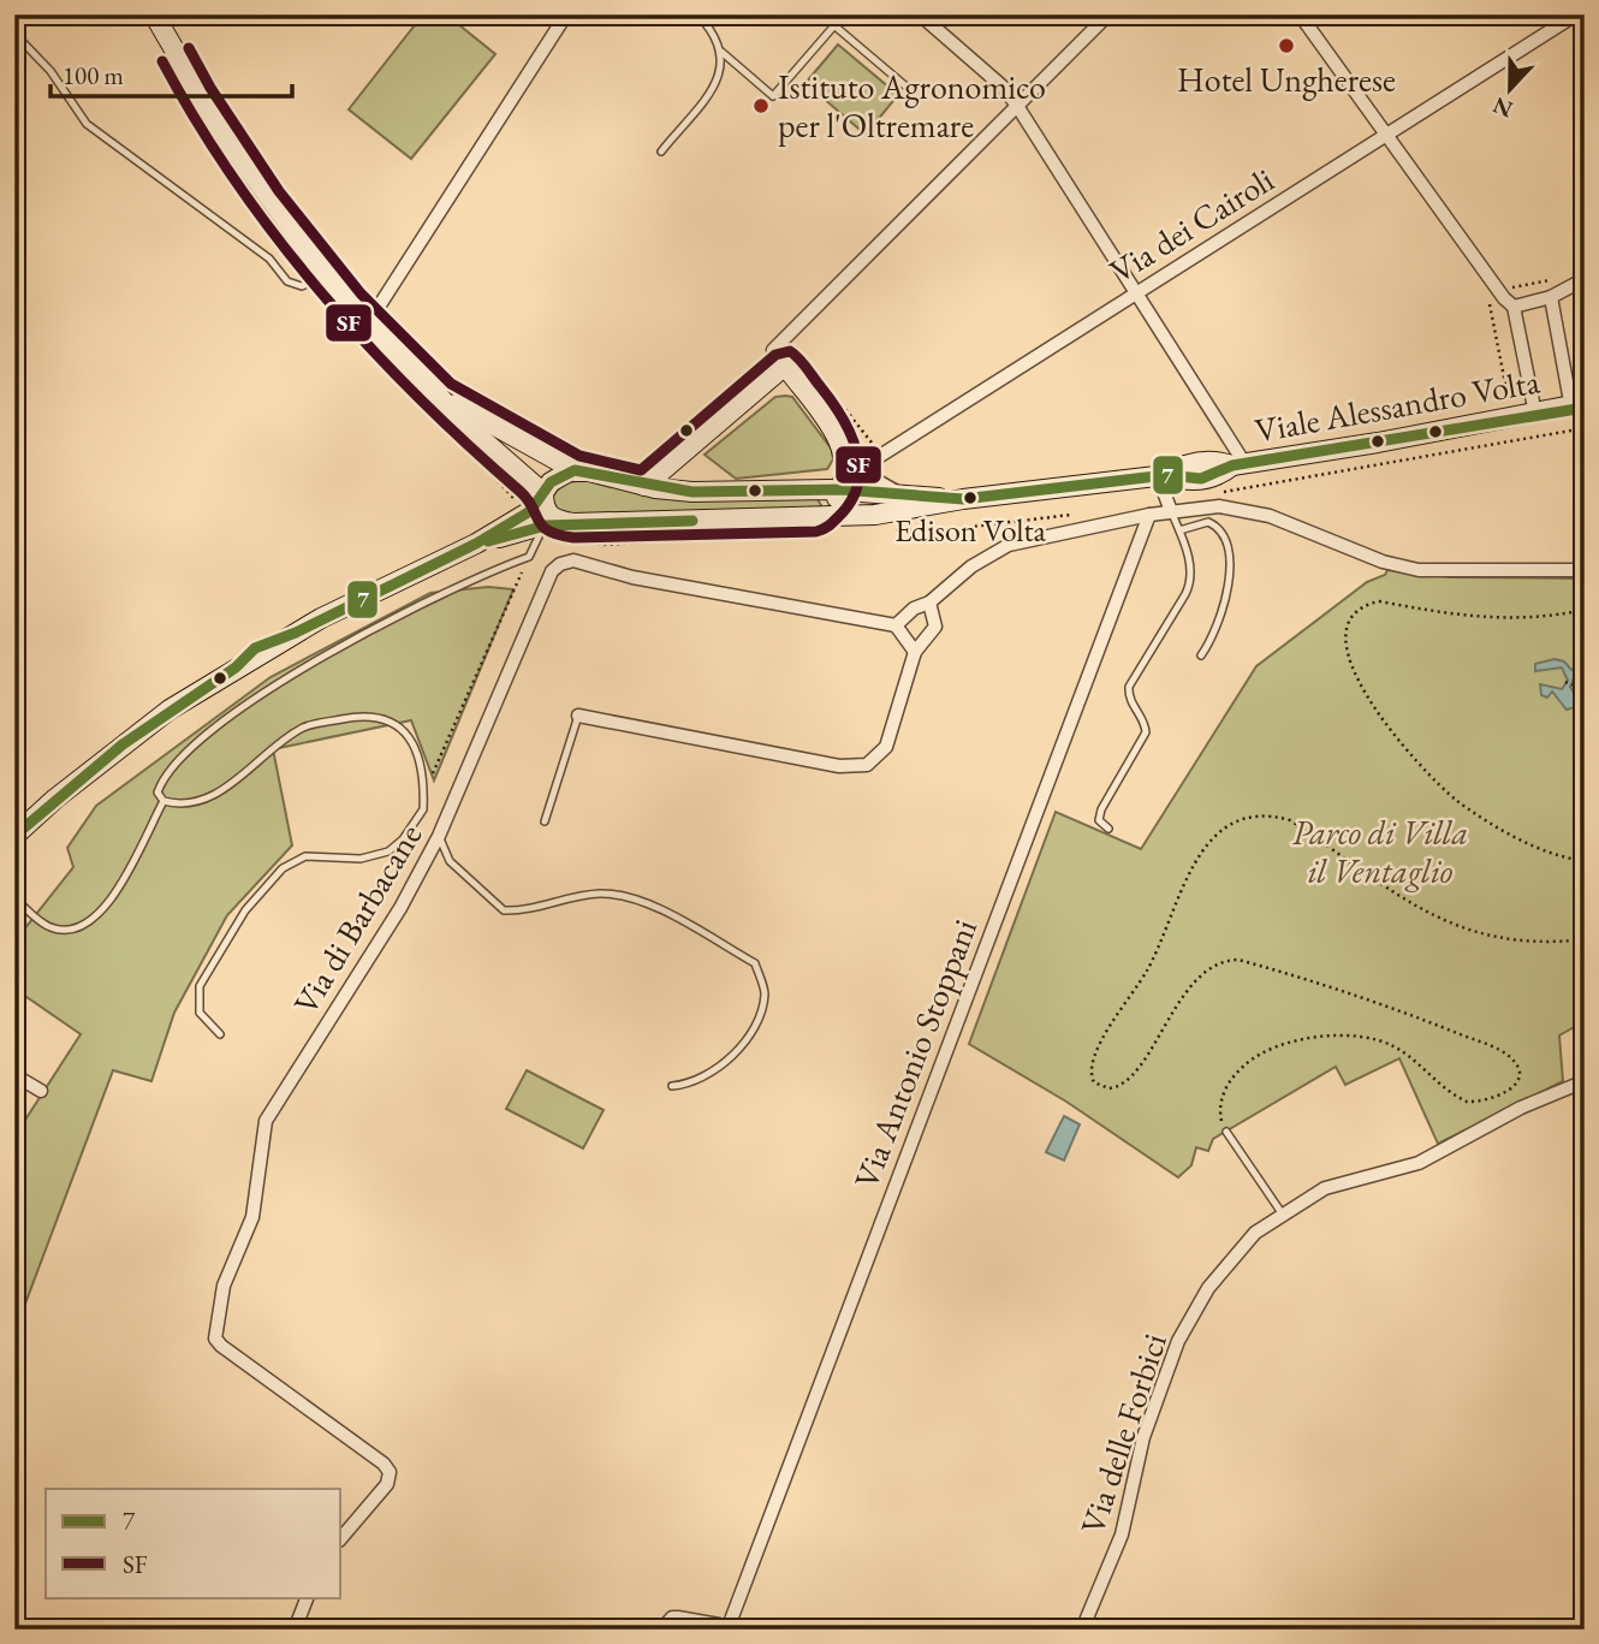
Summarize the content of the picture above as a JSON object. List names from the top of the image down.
{
  "streets": {
    "main road": ["Viale Alessandro Volta"],
    "street": [
      "Via dei Cairoli",
      "Via di Barbacane",
      "Via Antonio Stoppani",
      "Via delle Forbici"
    ]
  },
  "parks": ["Parco di Villa il Ventaglio"],
  "places": ["Hotel Ungherese", "Istituto Agronomico per l'Oltremare", "Edison Volta"],
  "lines": ["transit line SF", "transit line 7"],
  "legend": ["7", "SF"],
  "scale_bar": "100 m",
  "north": "bottom"
}
